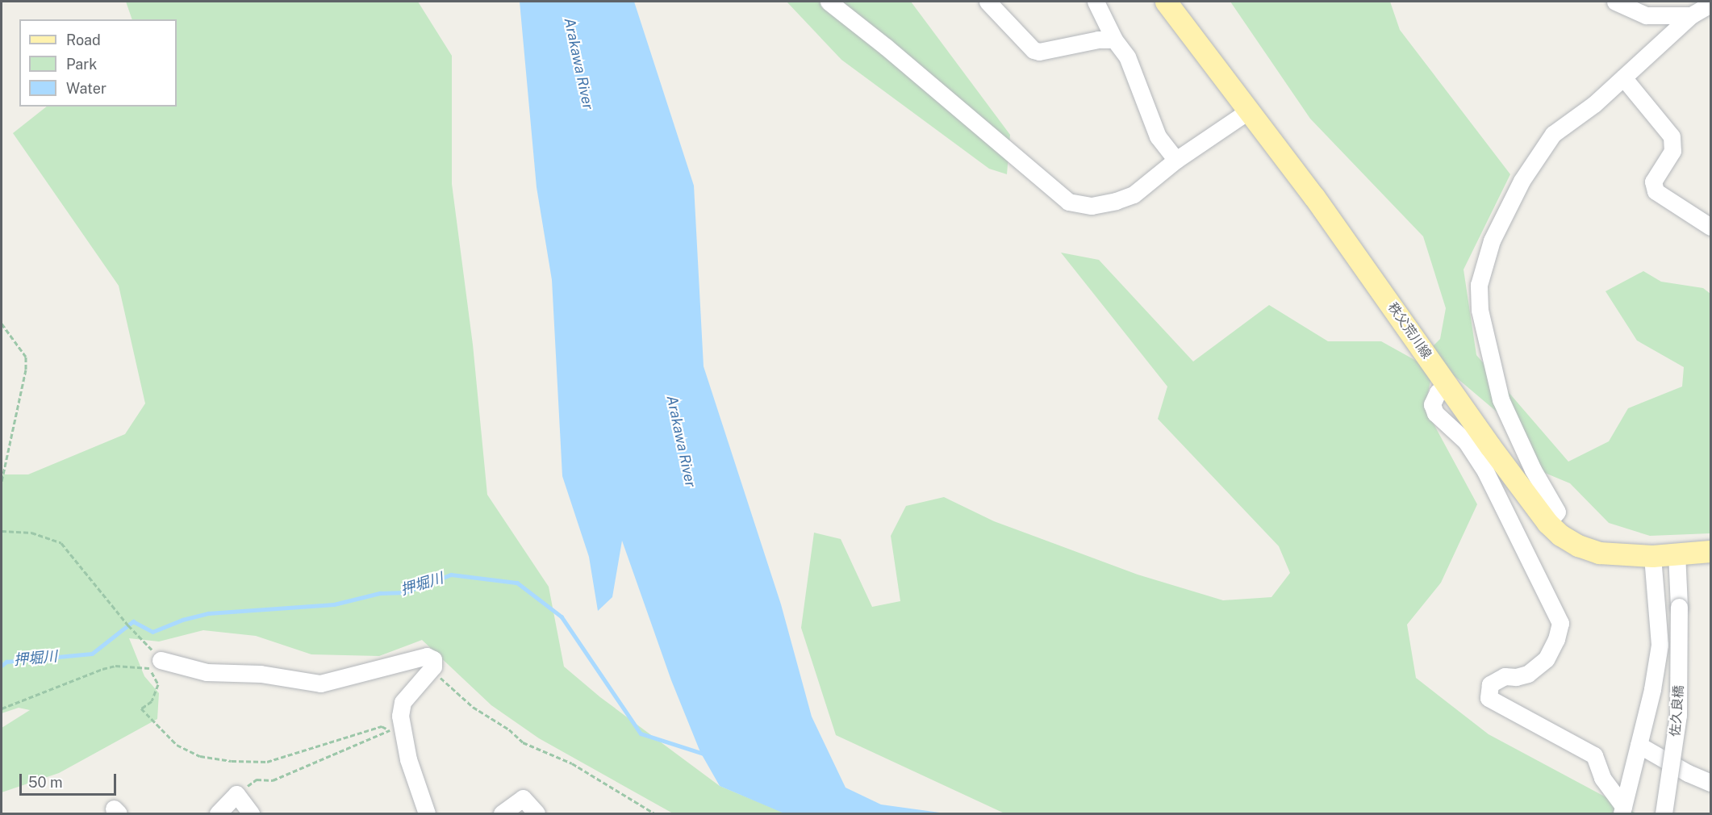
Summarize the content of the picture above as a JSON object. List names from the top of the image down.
{
  "streets": {
    "main road": ["秩父荒川線"],
    "street": ["佐久良橋"]
  },
  "crossings": [
    ["秩父荒川線", "佐久良橋"]
  ],
  "water": ["Arakawa River", "押堀川"],
  "legend": ["Road", "Park", "Water"],
  "scale_bar": "50 m"
}
